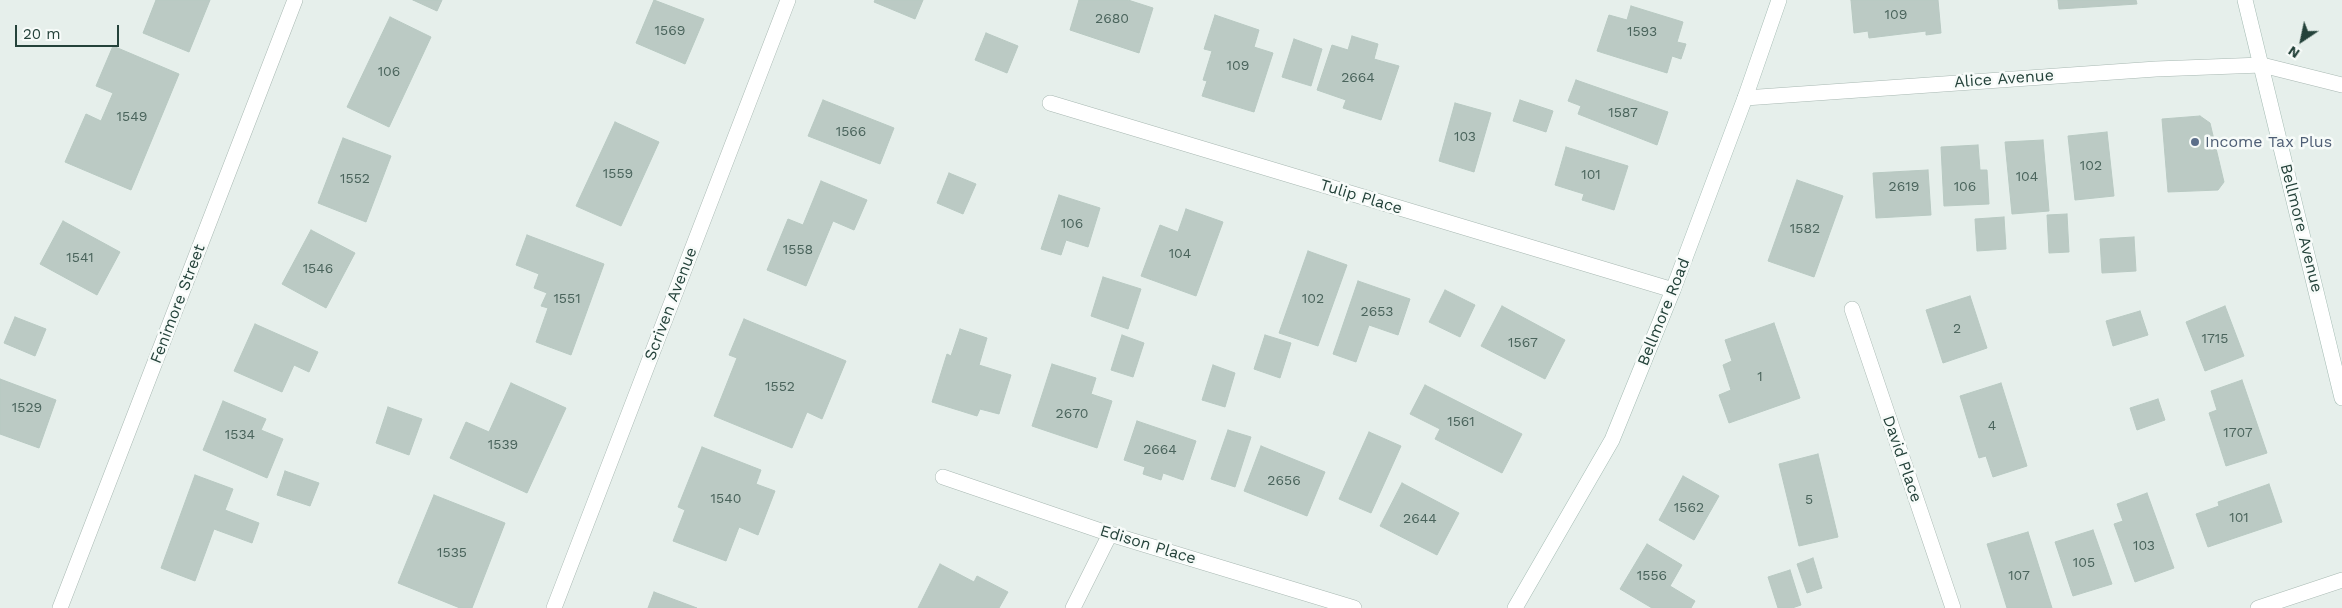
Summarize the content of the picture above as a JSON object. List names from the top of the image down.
{
  "streets": {
    "street": [
      "Alice Avenue",
      "Tulip Place",
      "Bellmore Avenue",
      "Fenimore Street",
      "Scriven Avenue",
      "Bellmore Road",
      "David Place",
      "Edison Place"
    ]
  },
  "crossings": [
    ["Alice Avenue", "Bellmore Avenue"],
    ["Alice Avenue", "Bellmore Road"],
    ["Tulip Place", "Bellmore Road"]
  ],
  "places": ["Income Tax Plus"],
  "house_numbers": [
    "109",
    "2680",
    "1569",
    "1593",
    "109",
    "106",
    "2664",
    "1587",
    "1549",
    "1566",
    "103",
    "102",
    "1559",
    "101",
    "104",
    "1552",
    "2619",
    "106",
    "106",
    "1582",
    "1558",
    "104",
    "1541",
    "1546",
    "1551",
    "102",
    "2653",
    "2",
    "1715",
    "1567",
    "1",
    "1552",
    "1529",
    "2670",
    "1561",
    "4",
    "1707",
    "1534",
    "1539",
    "2664",
    "2656",
    "1540",
    "5",
    "1562",
    "101",
    "2644",
    "103",
    "1535",
    "105",
    "1556",
    "107"
  ],
  "scale_bar": "20 m",
  "north": "bottom left"
}
